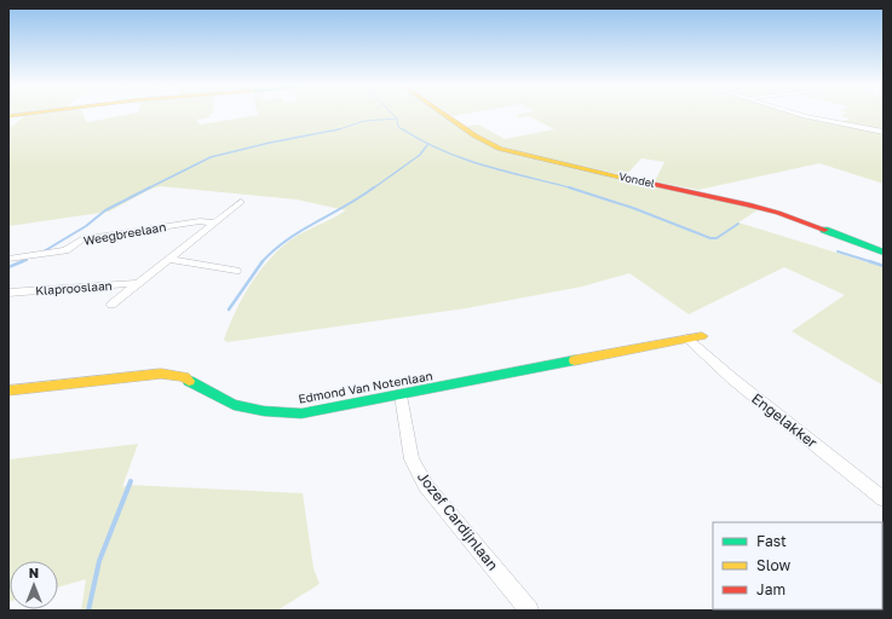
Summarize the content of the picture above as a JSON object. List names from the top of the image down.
{
  "streets": {
    "street": [
      "Vondel",
      "Weegbreelaan",
      "Klaprooslaan",
      "Edmond Van Notenlaan",
      "Engelakker",
      "Jozef Cardijnlaan"
    ]
  },
  "crossings": [
    ["Weegbreelaan", "Klaprooslaan"],
    ["Edmond Van Notenlaan", "Engelakker"],
    ["Edmond Van Notenlaan", "Jozef Cardijnlaan"]
  ],
  "legend": ["Fast", "Slow", "Jam"],
  "north": "top"
}
